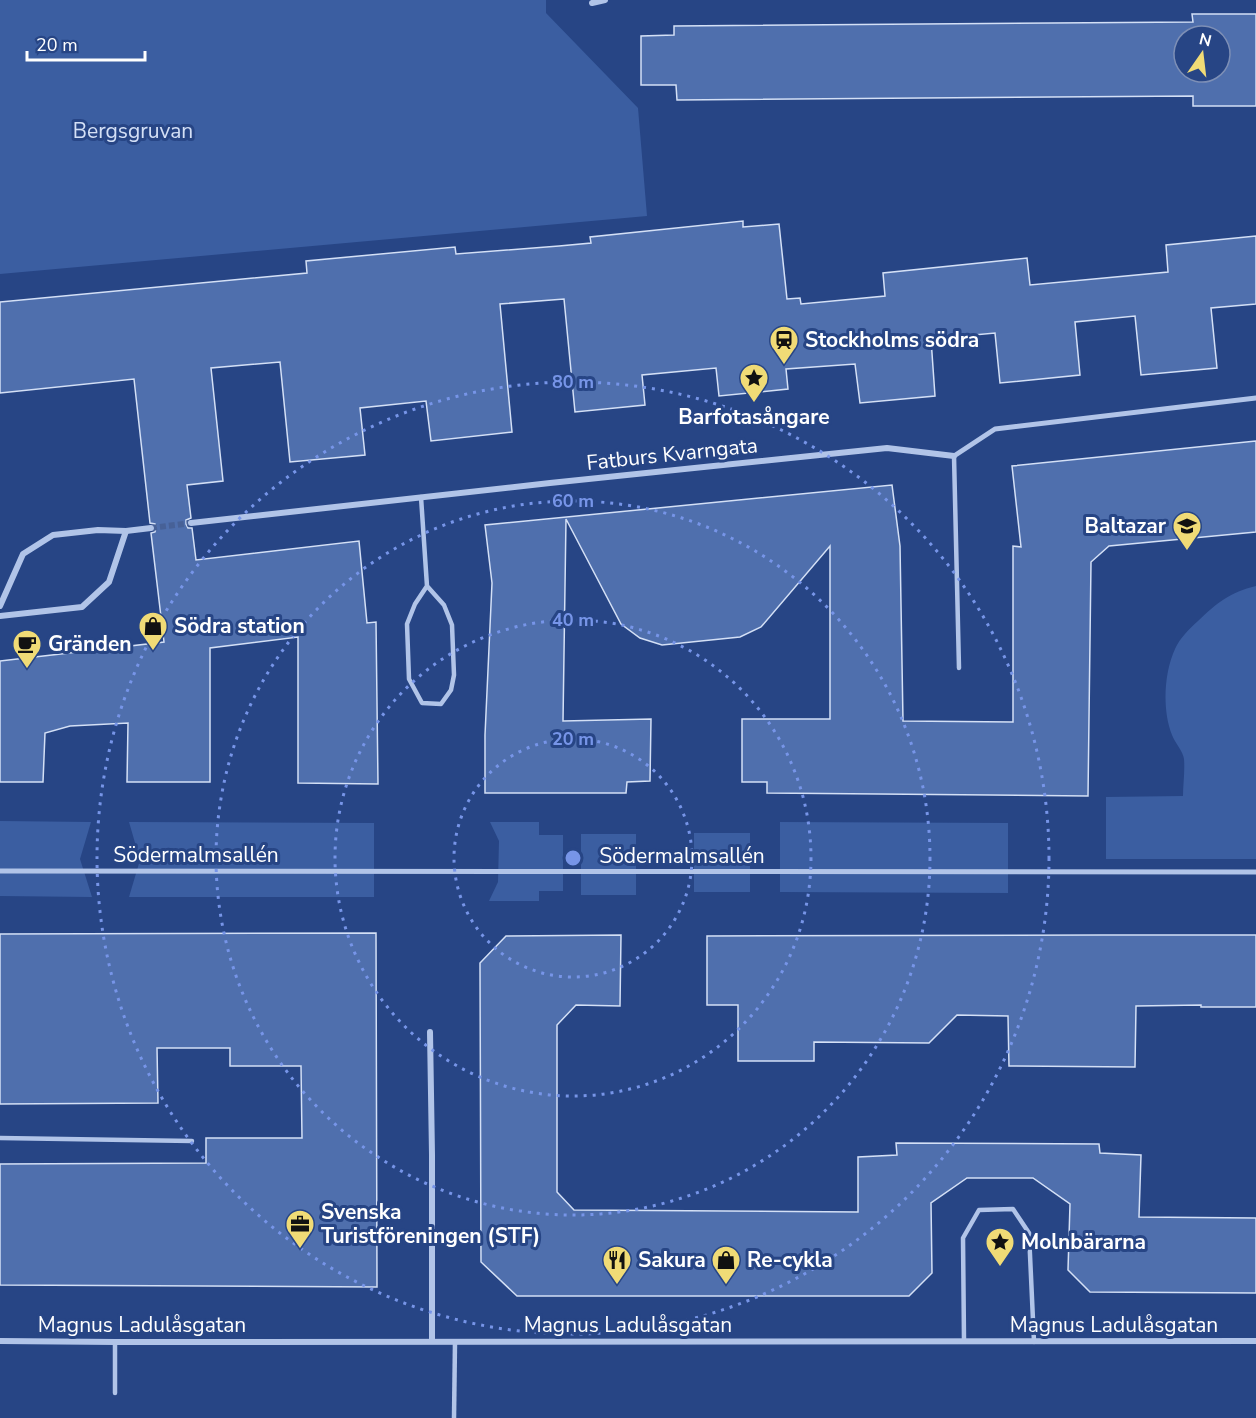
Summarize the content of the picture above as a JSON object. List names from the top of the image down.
{
  "streets": {
    "street": ["Fatburs Kvarngata", "Södermalmsallén", "Magnus Ladulåsgatan"]
  },
  "parks": ["Bergsgruvan"],
  "places": {
    "station": ["Stockholms södra"],
    "place": ["Barfotasångare", "Molnbärarna"],
    "school or university": ["Baltazar"],
    "shop": ["Södra station", "Re-cykla"],
    "cafe": ["Gränden"],
    "office": ["Svenska Turistföreningen (STF)"],
    "restaurant": ["Sakura"]
  },
  "scale_bar": "20 m",
  "north": "top",
  "rings": [
    "80 m",
    "60 m",
    "40 m",
    "20 m"
  ]
}
